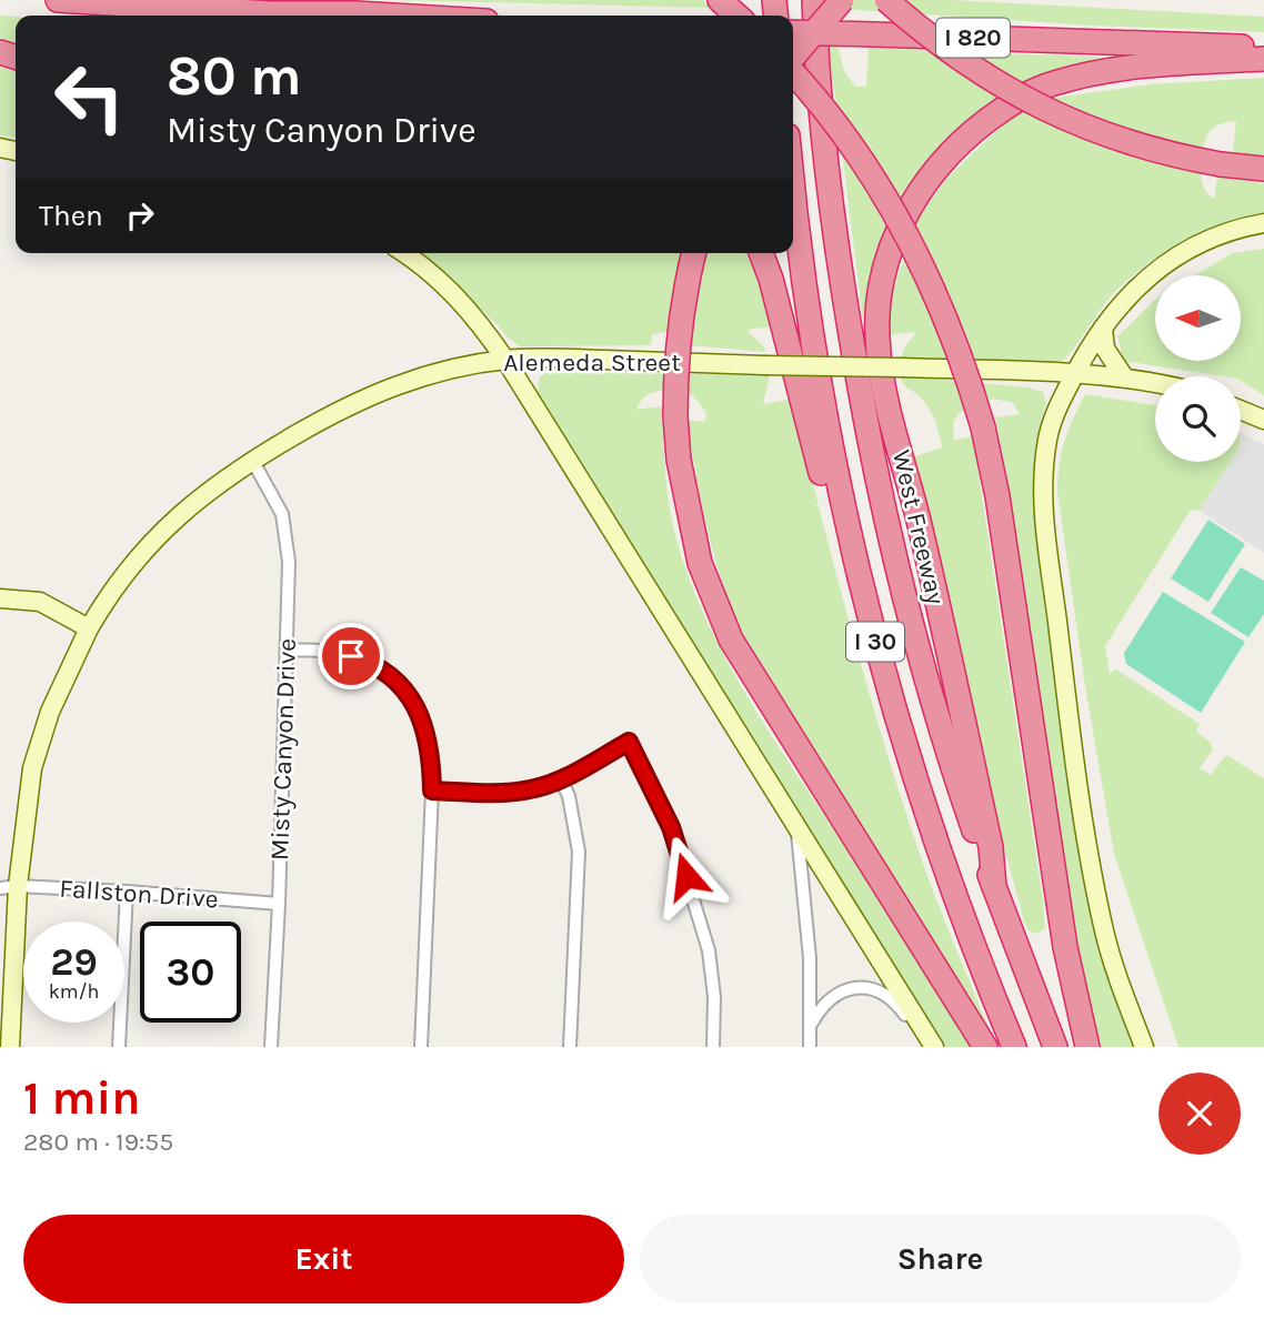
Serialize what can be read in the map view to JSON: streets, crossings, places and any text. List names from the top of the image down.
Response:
{
  "streets": {
    "highway": ["I 820", "West Freeway", "I 30"],
    "main road": ["Alemeda Street"],
    "street": ["Misty Canyon Drive", "Fallston Drive"]
  },
  "crossings": [
    ["Alemeda Street", "Misty Canyon Drive"],
    ["Alemeda Street", "Fallston Drive"],
    ["Misty Canyon Drive", "Fallston Drive"]
  ],
  "north": "left",
  "page": {
    "turn": ["80 m", "Misty Canyon Drive"],
    "then": "Then",
    "speed": "29 km/h",
    "limit": "30",
    "heading": ["1 min", "280 m · 19:55"],
    "buttons": ["Exit", "Share"]
  }
}
